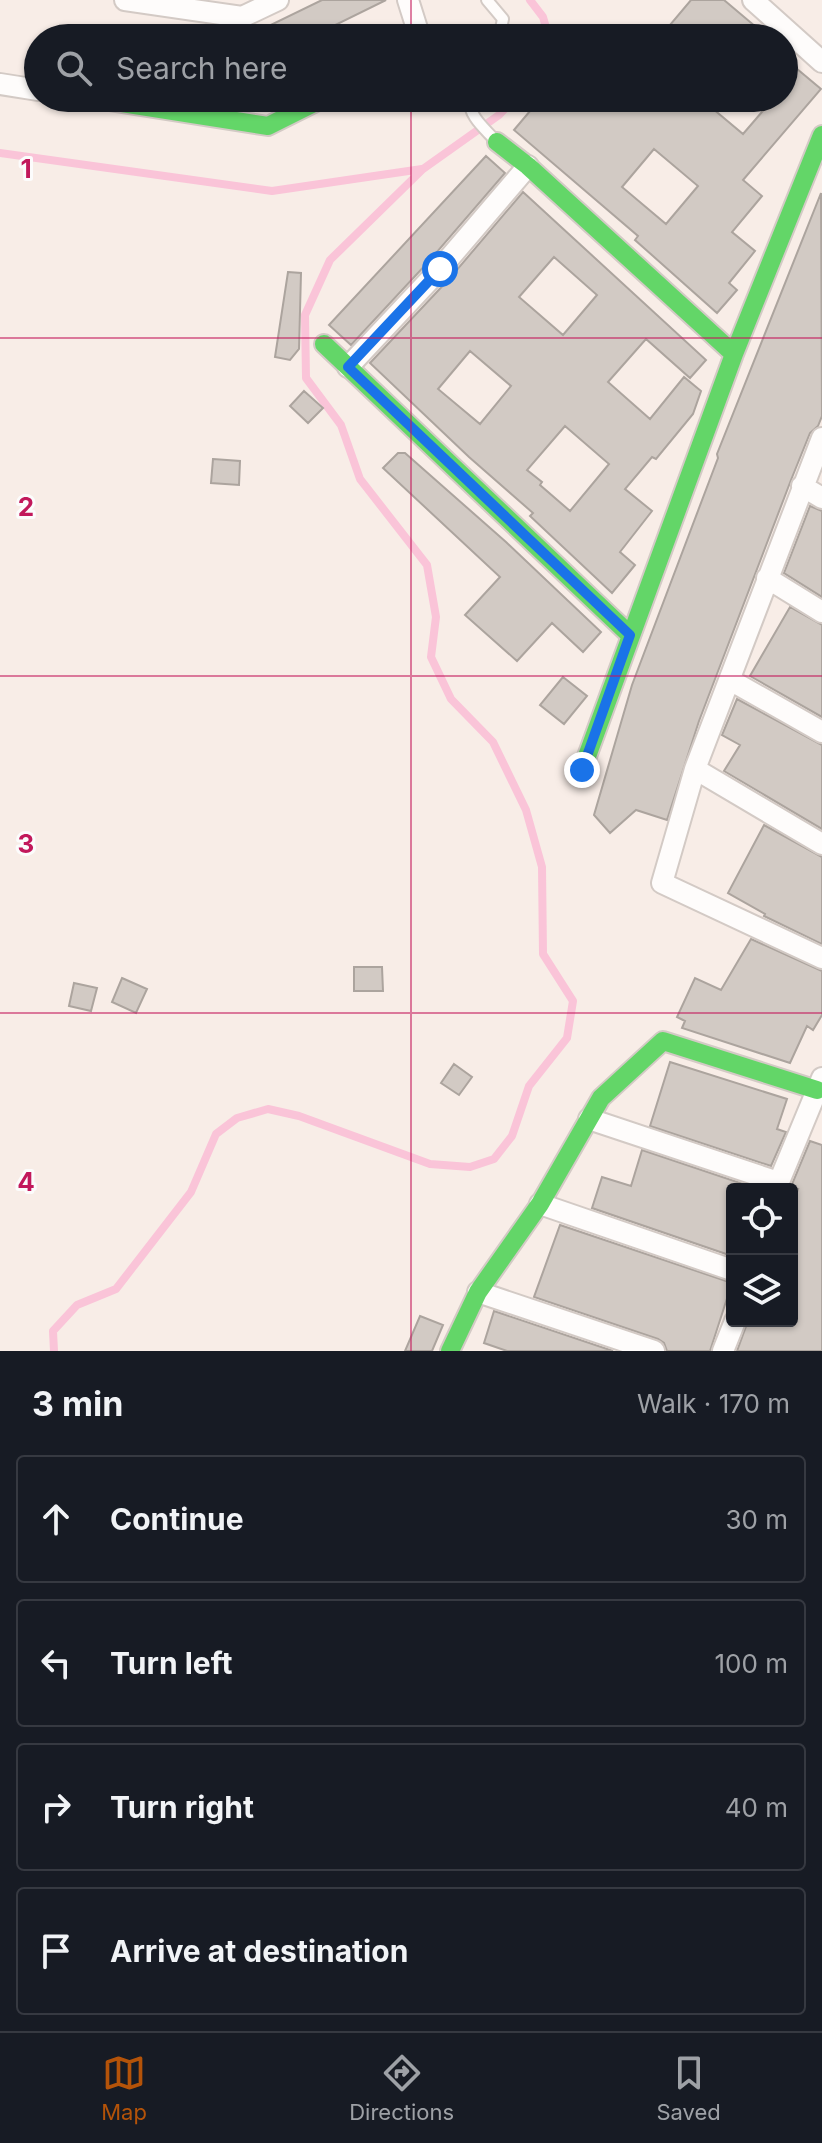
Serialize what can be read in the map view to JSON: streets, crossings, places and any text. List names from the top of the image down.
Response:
{
  "page": {
    "search": "Search here",
    "heading": ["3 min", "Walk · 170 m"],
    "list": [
      ["Continue", "30 m"],
      ["Turn left", "100 m"],
      ["Turn right", "40 m"],
      "Arrive at destination"
    ],
    "nav": ["Map", "Directions", "Saved"]
  },
  "grid": {
    "rows": [
      "1",
      "2",
      "3",
      "4"
    ]
  }
}
